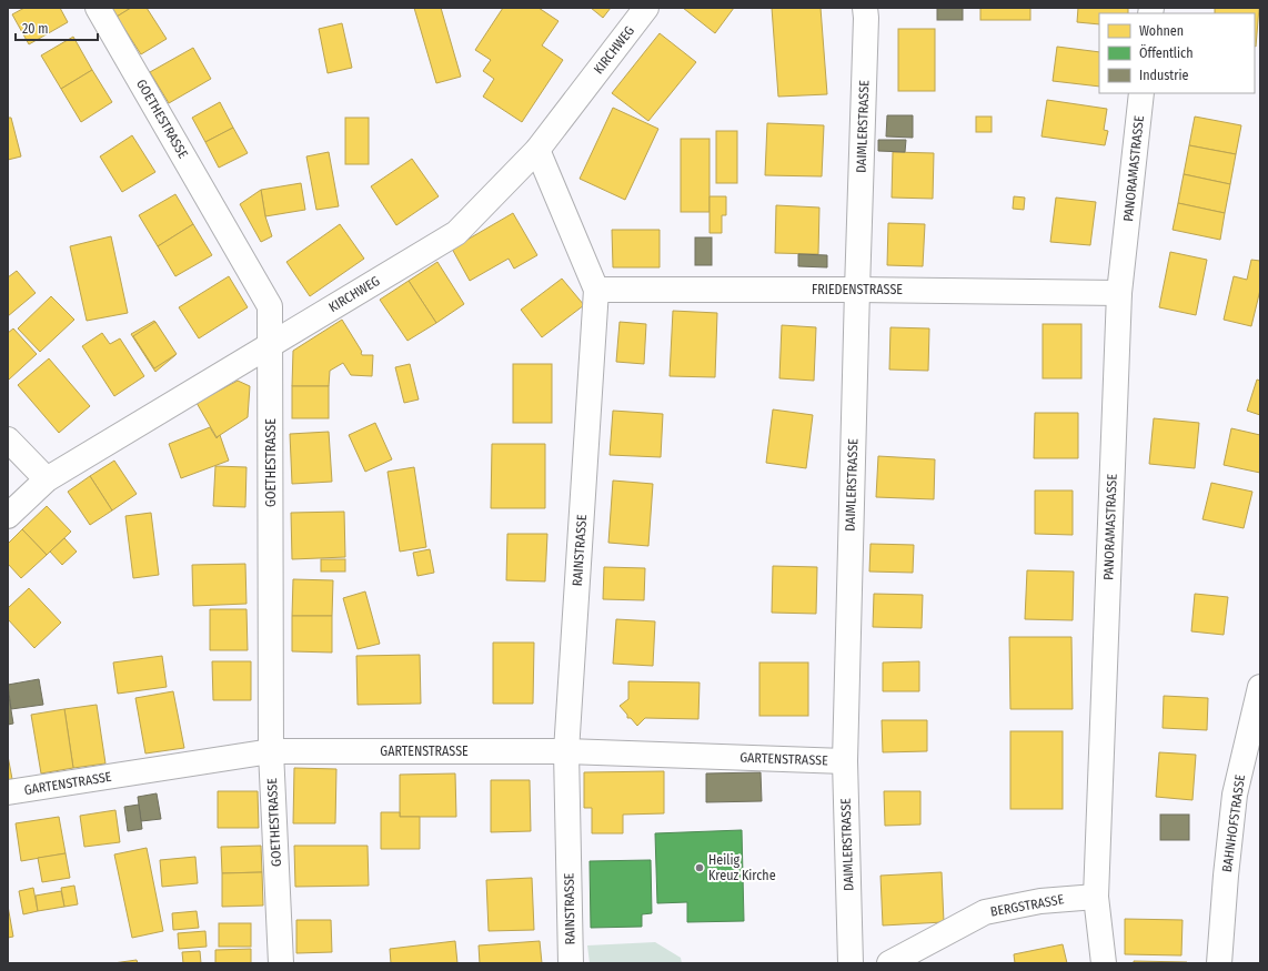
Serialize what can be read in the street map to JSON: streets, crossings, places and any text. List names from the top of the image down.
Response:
{
  "streets": {
    "street": [
      "KIRCHWEG",
      "GOETHESTRASSE",
      "DAIMLERSTRASSE",
      "PANORAMASTRASSE",
      "FRIEDENSTRASSE",
      "RAINSTRASSE",
      "GARTENSTRASSE",
      "BAHNHOFSTRASSE",
      "BERGSTRASSE"
    ]
  },
  "crossings": [
    ["KIRCHWEG", "GOETHESTRASSE"],
    ["KIRCHWEG", "RAINSTRASSE"],
    ["GOETHESTRASSE", "GARTENSTRASSE"],
    ["DAIMLERSTRASSE", "FRIEDENSTRASSE"],
    ["DAIMLERSTRASSE", "GARTENSTRASSE"],
    ["PANORAMASTRASSE", "FRIEDENSTRASSE"],
    ["PANORAMASTRASSE", "BERGSTRASSE"],
    ["FRIEDENSTRASSE", "RAINSTRASSE"],
    ["RAINSTRASSE", "GARTENSTRASSE"]
  ],
  "places": ["Heilig Kreuz Kirche"],
  "legend": ["Wohnen", "Öffentlich", "Industrie"],
  "scale_bar": "20 m"
}
